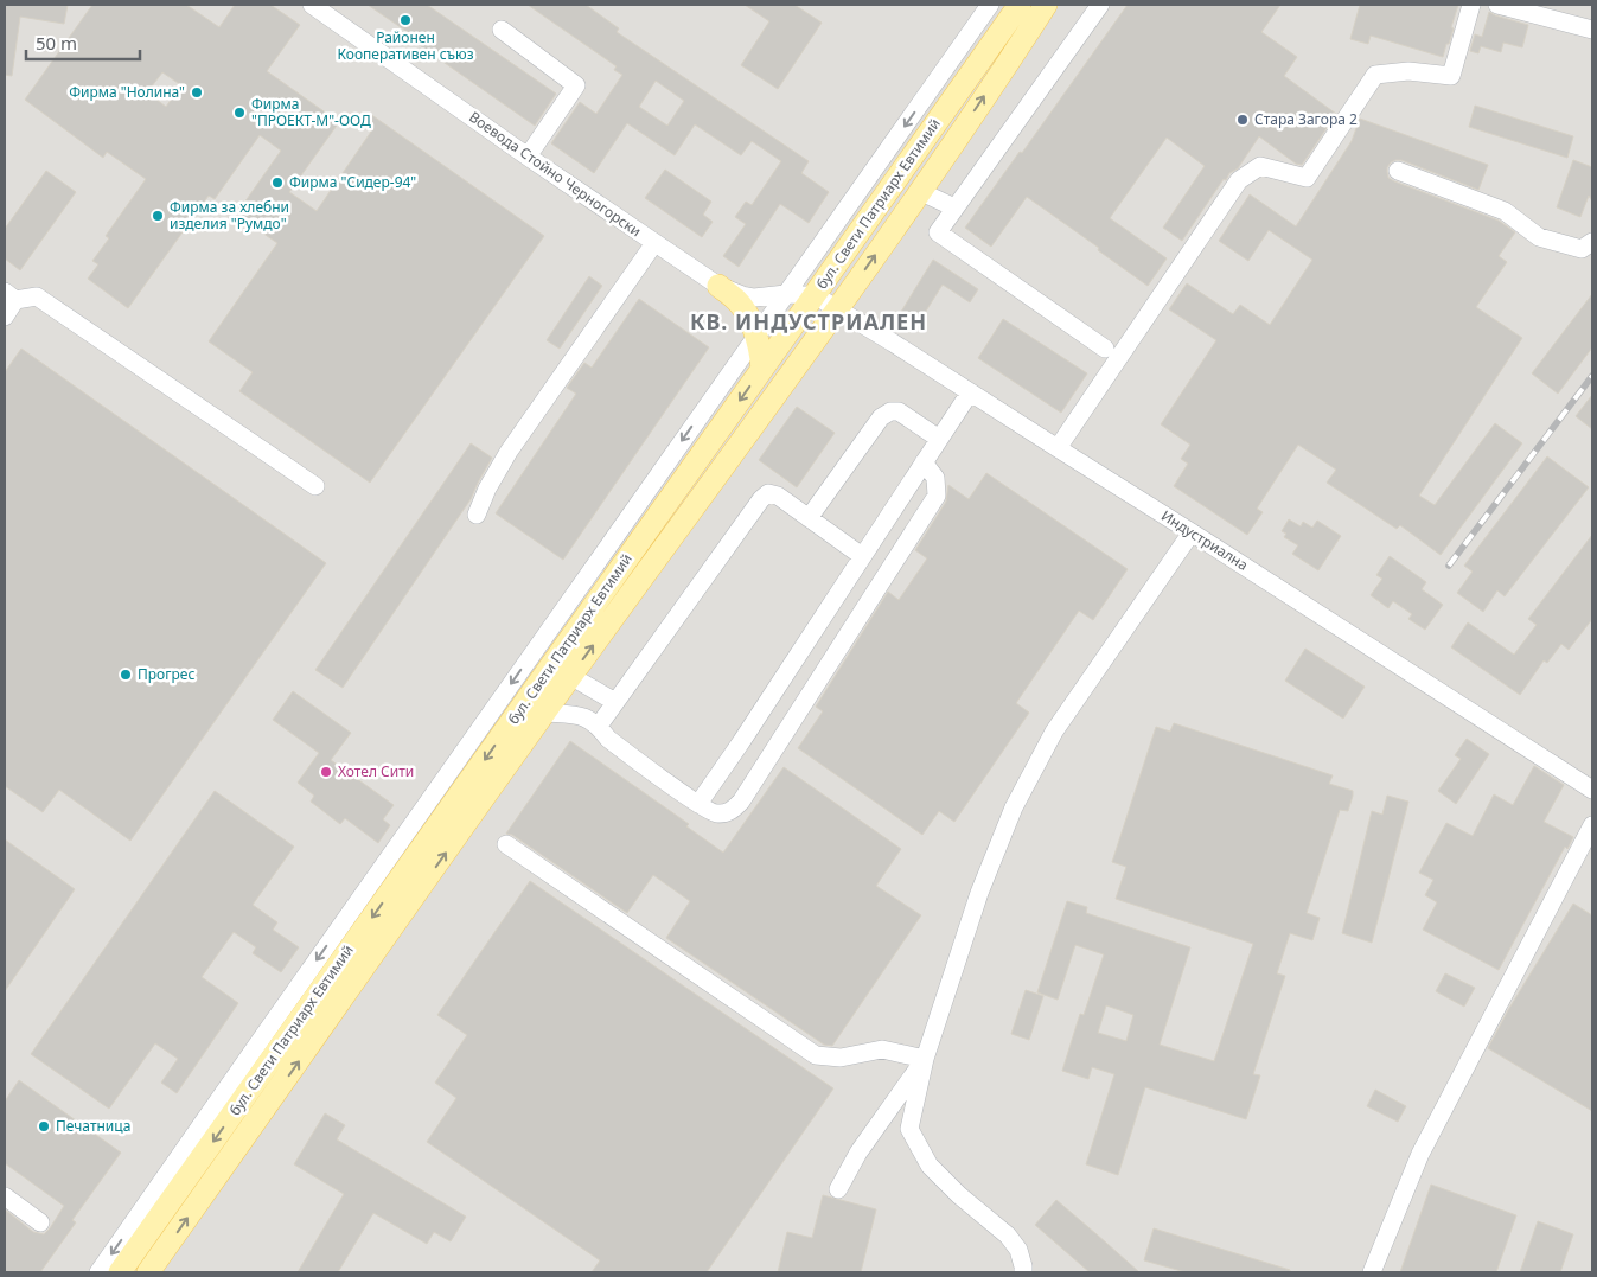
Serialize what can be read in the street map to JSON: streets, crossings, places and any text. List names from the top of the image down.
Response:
{
  "streets": {
    "main road": ["бул. Свети Патриарх Евтимий"],
    "street": ["Воевода Стойно Черногорски", "Индустриална"]
  },
  "crossings": [
    ["Воевода Стойно Черногорски", "бул. Свети Патриарх Евтимий"],
    ["Воевода Стойно Черногорски", "Индустриална"],
    ["бул. Свети Патриарх Евтимий", "Индустриална"]
  ],
  "districts": ["КВ. ИНДУСТРИАЛЕН"],
  "places": [
    "Районен Кооперативен съюз",
    "Фирма \"Нолина\"",
    "Фирма \"ПРОЕКТ-М\"-ООД",
    "Стара Загора 2",
    "Фирма \"Сидер-94\"",
    "Фирма за хлебни изделия \"Румдо\"",
    "Прогрес",
    "Хотел Сити",
    "Печатница"
  ],
  "scale_bar": "50 m"
}
